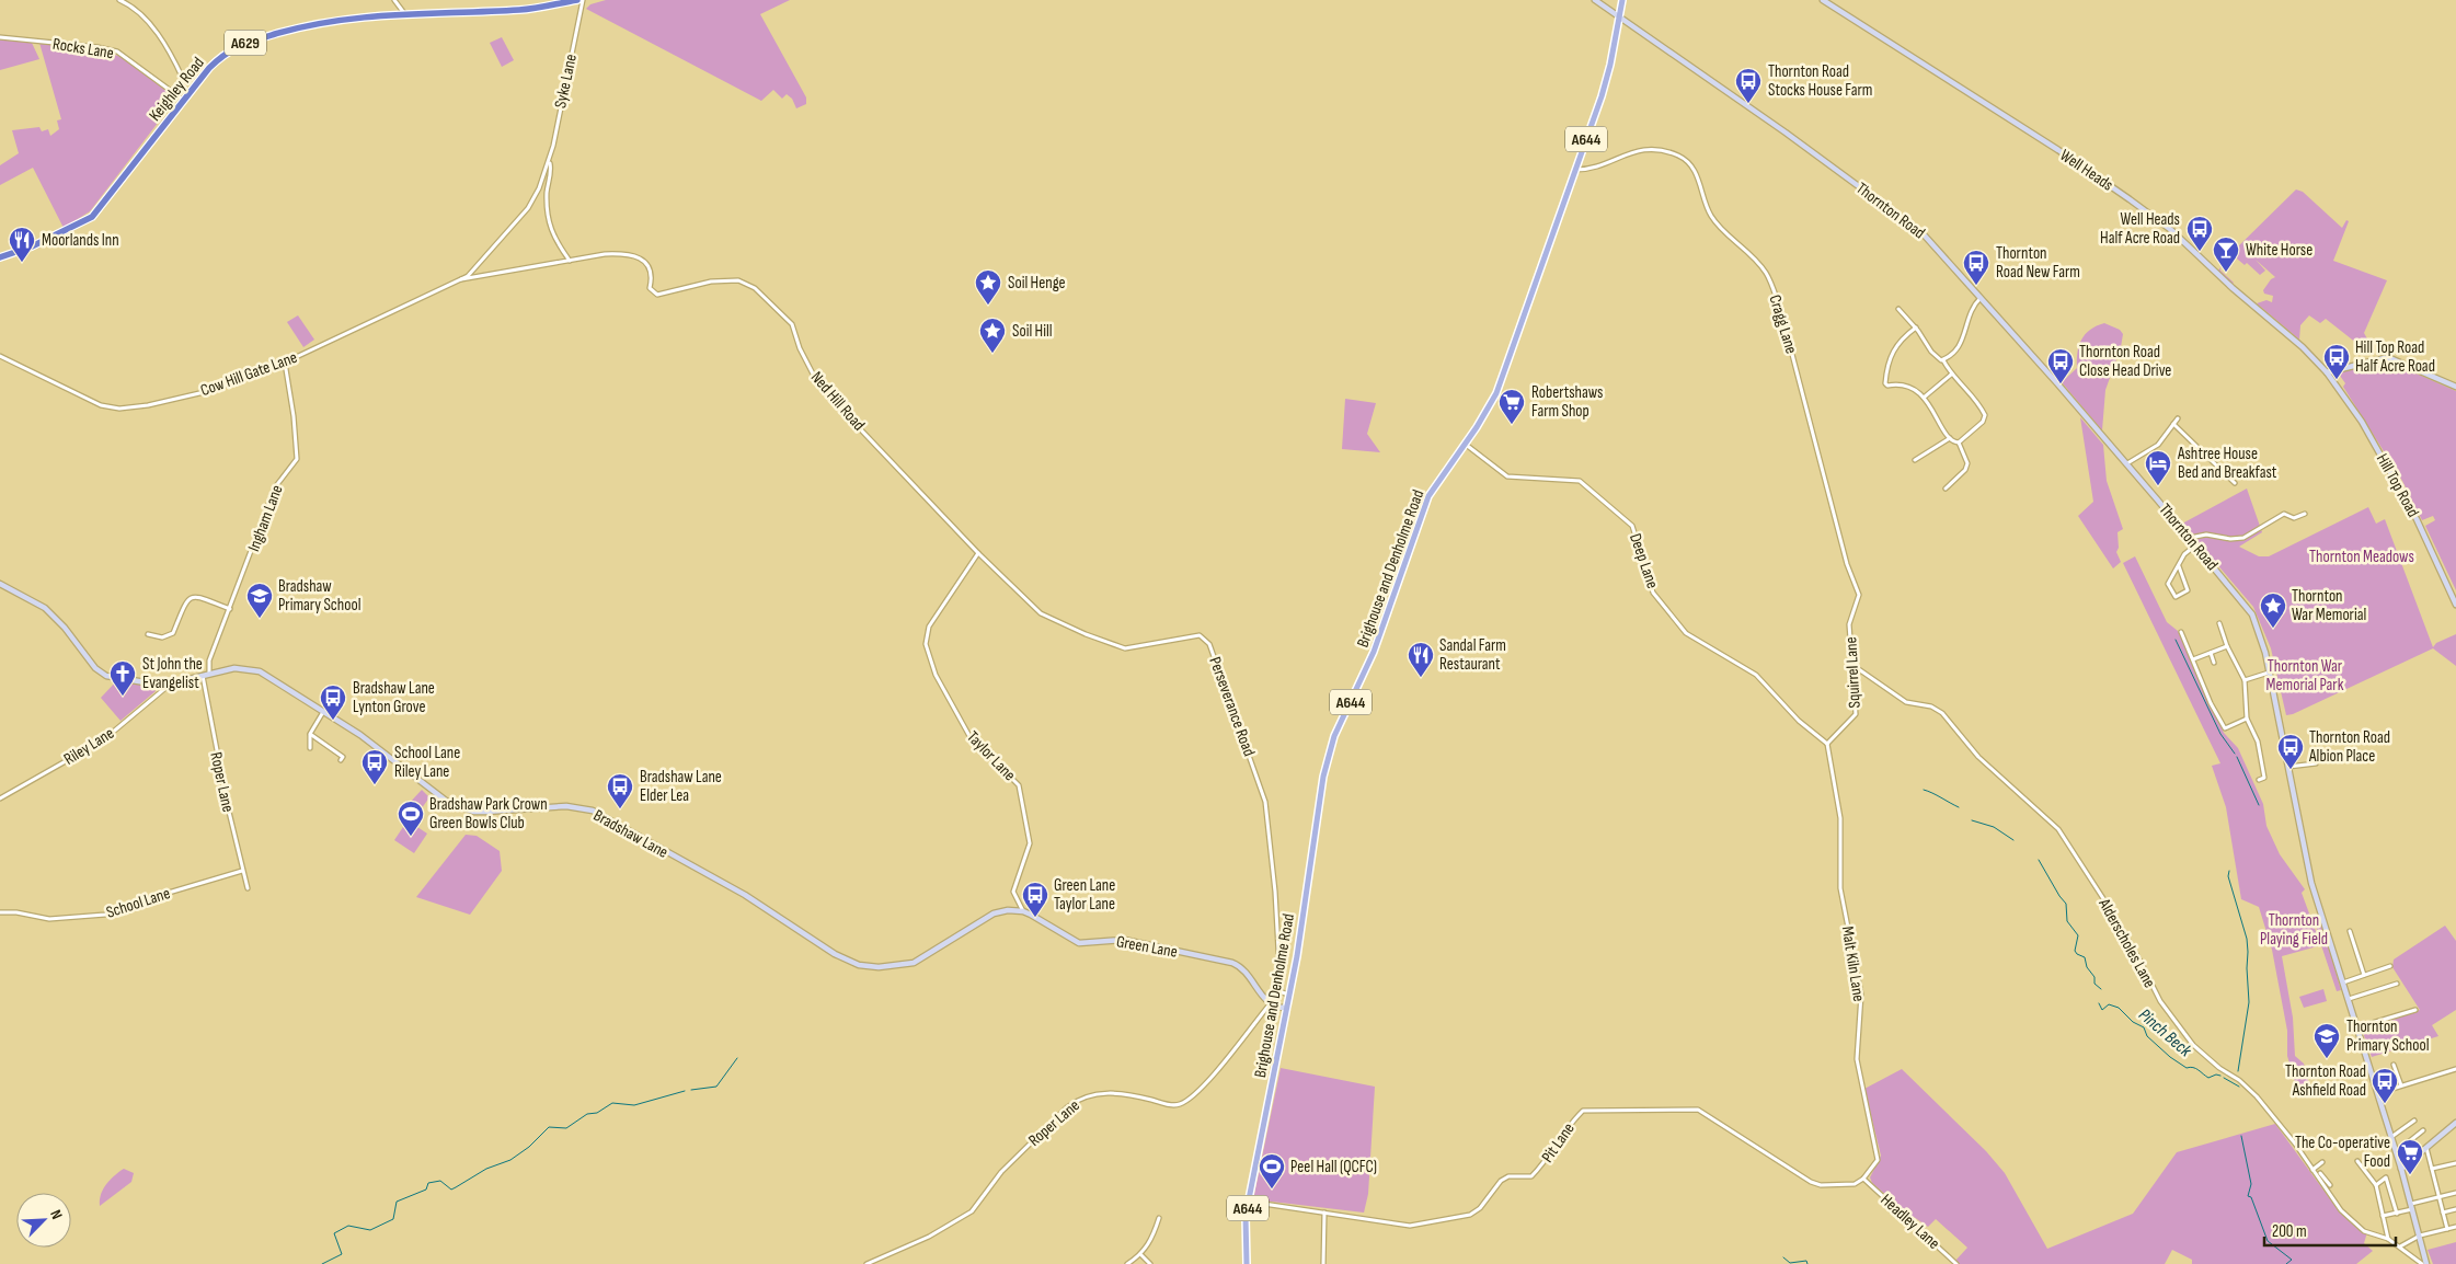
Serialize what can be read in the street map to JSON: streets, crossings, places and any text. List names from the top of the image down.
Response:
{
  "streets": {
    "highway": ["A629", "Keighley Road"],
    "main road": ["A644", "Brighouse and Denholme Road"],
    "street": [
      "Rocks Lane",
      "Syke Lane",
      "Well Heads",
      "Thornton Road",
      "Cragg Lane",
      "Cow Hill Gate Lane",
      "Ned Hill Road",
      "Hill Top Road",
      "Ingham Lane",
      "Deep Lane",
      "Squirrel Lane",
      "Perseverance Road",
      "Riley Lane",
      "Taylor Lane",
      "Roper Lane",
      "Bradshaw Lane",
      "School Lane",
      "Alderscholes Lane",
      "Green Lane",
      "Malt Kiln Lane",
      "Pit Lane",
      "Headley Lane"
    ]
  },
  "crossings": [
    ["Rocks Lane", "Keighley Road"],
    ["Syke Lane", "Cow Hill Gate Lane"],
    ["Syke Lane", "Ned Hill Road"],
    ["A644", "Thornton Road"],
    ["A644", "Brighouse and Denholme Road"],
    ["A644", "Pit Lane"],
    ["Well Heads", "Hill Top Road"],
    ["Thornton Road", "Brighouse and Denholme Road"],
    ["Cragg Lane", "Brighouse and Denholme Road"],
    ["Cragg Lane", "Squirrel Lane"],
    ["Cow Hill Gate Lane", "Ned Hill Road"],
    ["Cow Hill Gate Lane", "Ingham Lane"],
    ["Ned Hill Road", "Perseverance Road"],
    ["Ned Hill Road", "Taylor Lane"],
    ["Ingham Lane", "Roper Lane"],
    ["Ingham Lane", "Bradshaw Lane"],
    ["Deep Lane", "Brighouse and Denholme Road"],
    ["Deep Lane", "Squirrel Lane"],
    ["Deep Lane", "Malt Kiln Lane"],
    ["Brighouse and Denholme Road", "Perseverance Road"],
    ["Brighouse and Denholme Road", "Pit Lane"],
    ["Squirrel Lane", "Alderscholes Lane"],
    ["Squirrel Lane", "Malt Kiln Lane"],
    ["Perseverance Road", "Taylor Lane"],
    ["Riley Lane", "Bradshaw Lane"],
    ["Taylor Lane", "Bradshaw Lane"],
    ["Taylor Lane", "Green Lane"],
    ["Roper Lane", "Bradshaw Lane"],
    ["Roper Lane", "School Lane"],
    ["Roper Lane", "Green Lane"],
    ["Bradshaw Lane", "Green Lane"],
    ["Malt Kiln Lane", "Pit Lane"],
    ["Malt Kiln Lane", "Headley Lane"],
    ["Pit Lane", "Headley Lane"]
  ],
  "water": ["Pinch Beck"],
  "parks": ["Thornton Meadows", "Thornton War Memorial Park", "Thornton Playing Field"],
  "places": {
    "bus stop": [
      "Thornton Road Stocks House Farm",
      "Well Heads Half Acre Road",
      "Thornton Road New Farm",
      "Hill Top Road Half Acre Road",
      "Thornton Road Close Head Drive",
      "Bradshaw Lane Lynton Grove",
      "Thornton Road Albion Place",
      "School Lane Riley Lane",
      "Bradshaw Lane Elder Lea",
      "Green Lane Taylor Lane",
      "Thornton Road Ashfield Road"
    ],
    "restaurant": ["Moorlands Inn", "Sandal Farm Restaurant"],
    "bar": ["White Horse"],
    "place": ["Soil Henge", "Soil Hill", "Thornton War Memorial"],
    "supermarket": ["Robertshaws Farm Shop", "The Co-operative Food"],
    "hotel": ["Ashtree House Bed and Breakfast"],
    "school or university": ["Bradshaw Primary School", "Thornton Primary School"],
    "church": ["St John the Evangelist"],
    "sports": ["Bradshaw Park Crown Green Bowls Club", "Peel Hall (QCFC)"]
  },
  "scale_bar": "200 m",
  "north": "top right"
}
